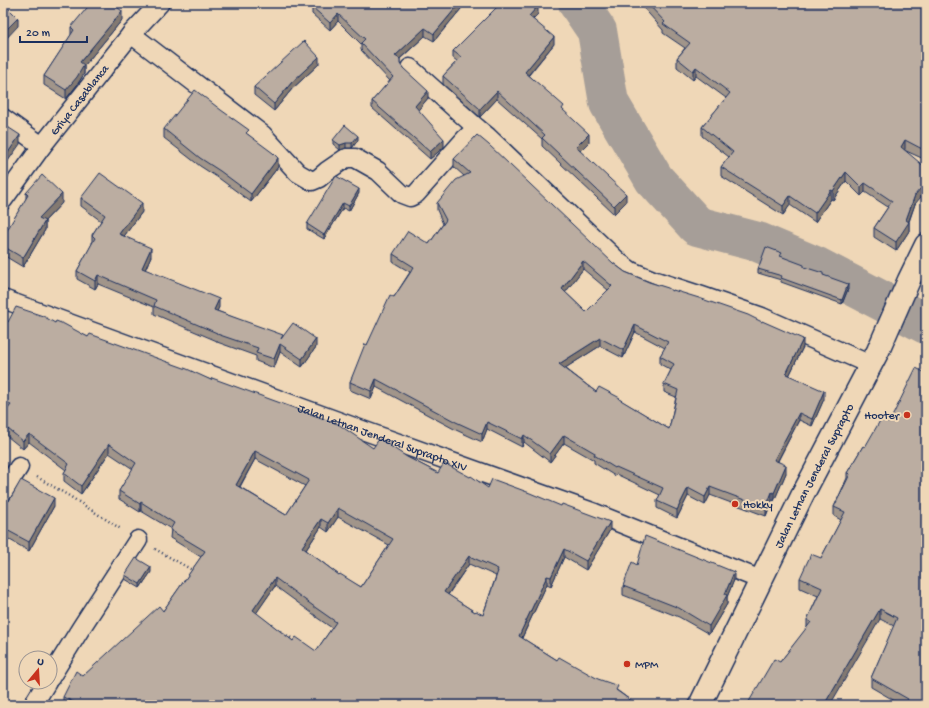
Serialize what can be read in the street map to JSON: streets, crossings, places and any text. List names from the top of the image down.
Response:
{
  "streets": {
    "main road": ["Jalan Letnan Jenderal Suprapto"],
    "street": ["Griya Casablanca", "Jalan Letnan Jenderal Suprapto XIV"]
  },
  "crossings": [
    ["Jalan Letnan Jenderal Suprapto XIV", "Jalan Letnan Jenderal Suprapto"]
  ],
  "places": ["Hooter", "Hokky", "MPM"],
  "scale_bar": "20 m",
  "north": "top"
}
